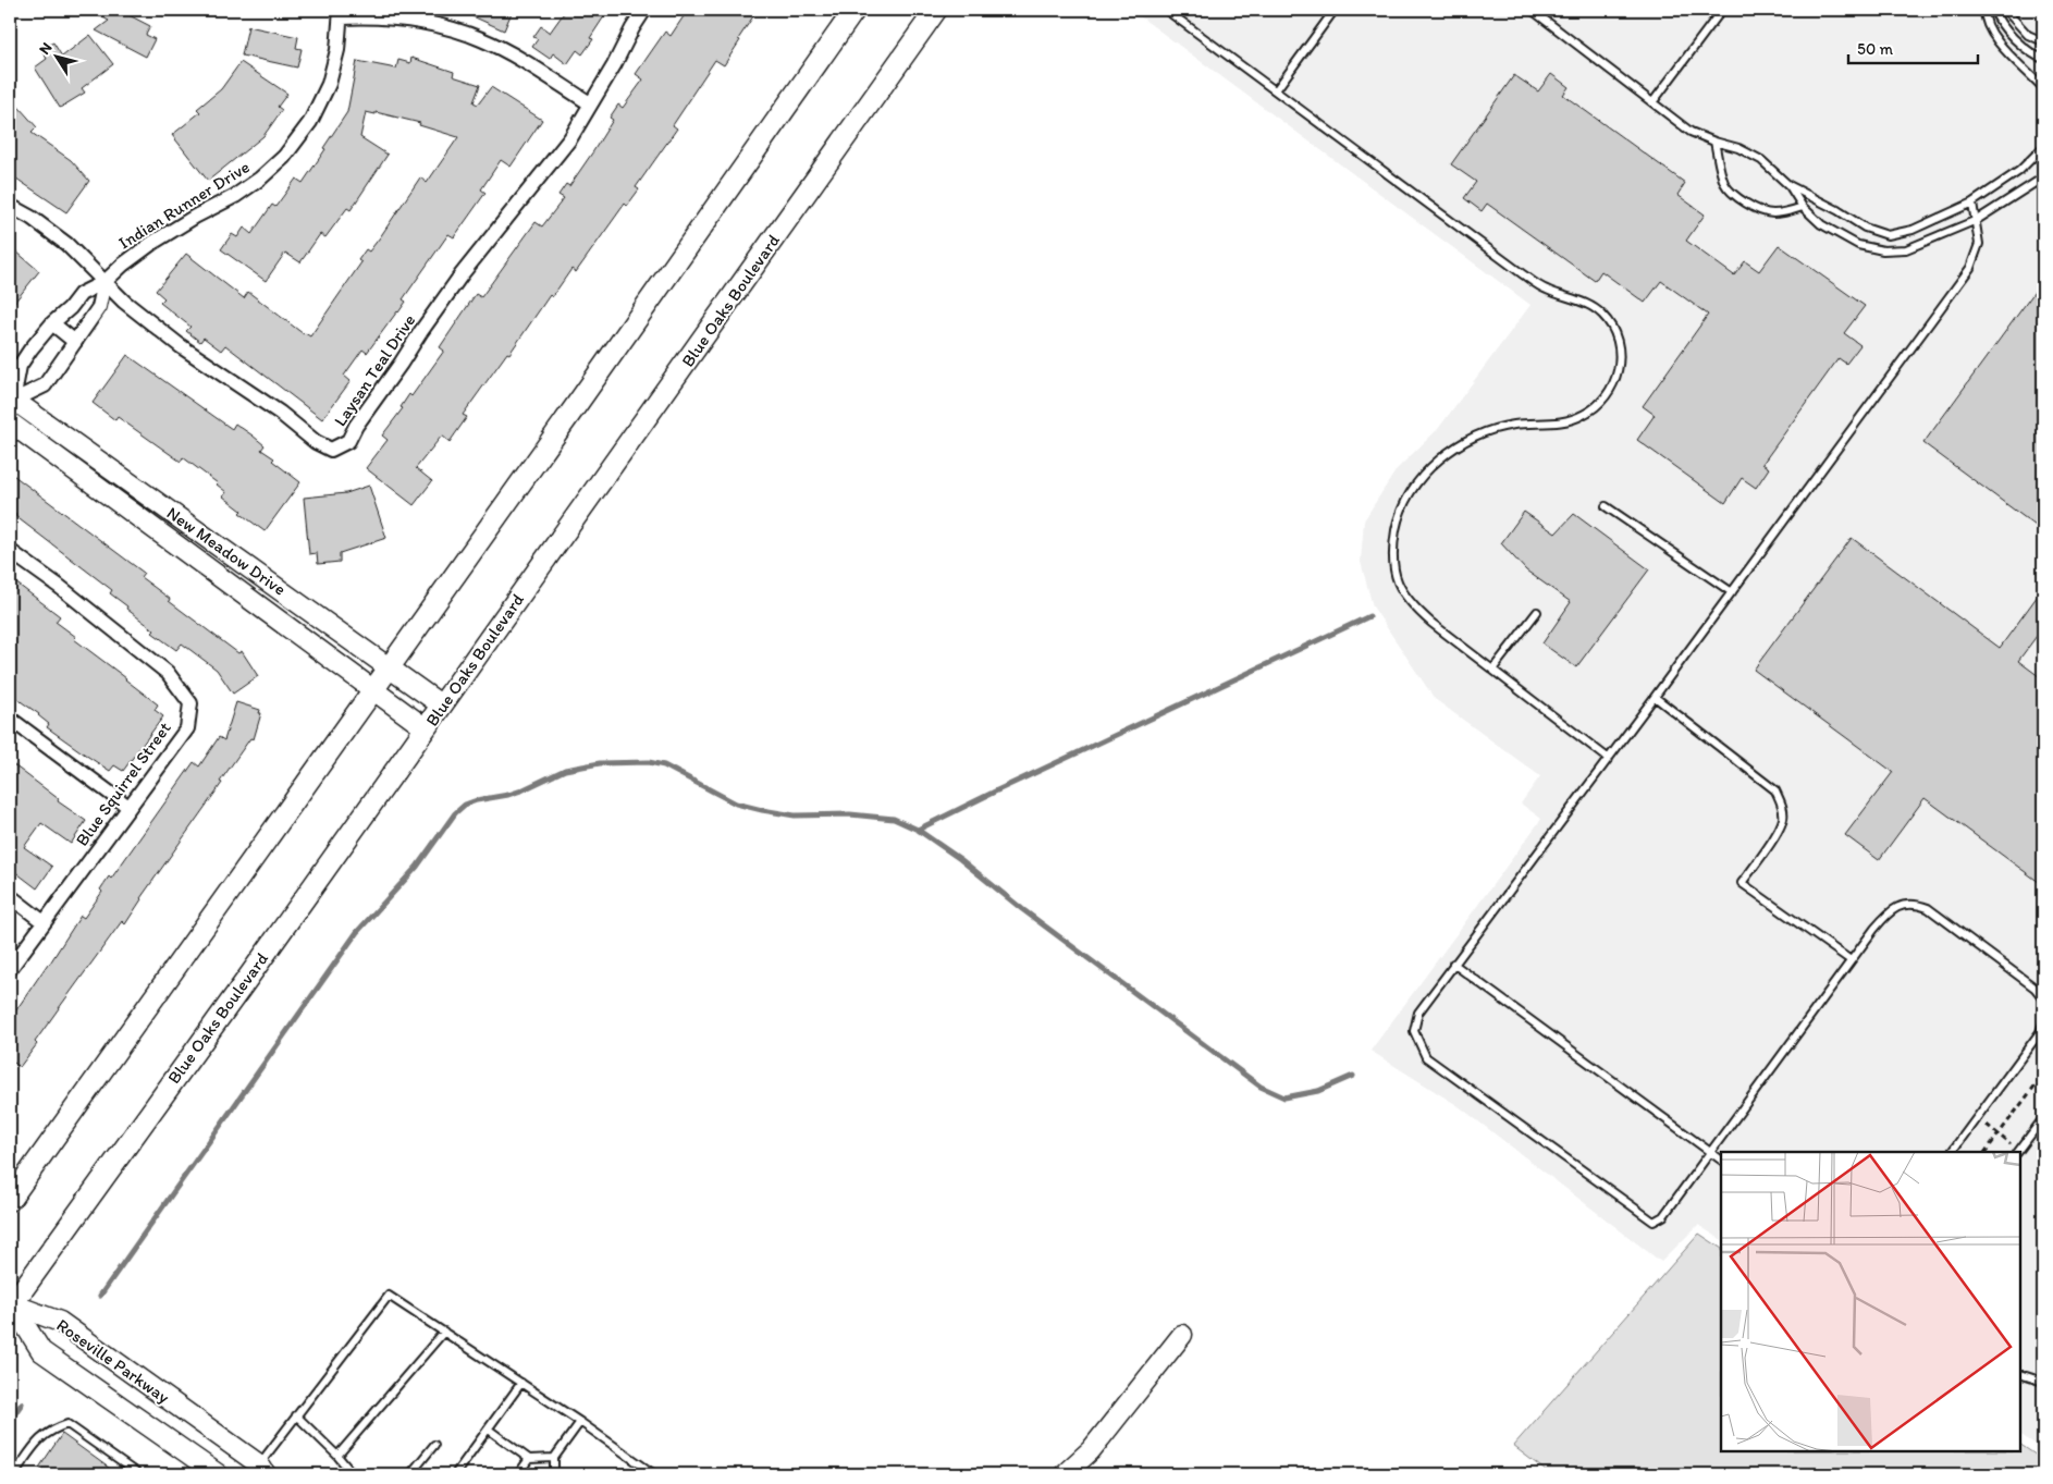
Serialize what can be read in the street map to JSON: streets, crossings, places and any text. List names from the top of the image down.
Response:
{
  "streets": {
    "main road": ["Blue Oaks Boulevard"],
    "street": [
      "Indian Runner Drive",
      "Laysan Teal Drive",
      "New Meadow Drive",
      "Blue Squirrel Street",
      "Roseville Parkway"
    ]
  },
  "crossings": [
    ["Indian Runner Drive", "Laysan Teal Drive"],
    ["Indian Runner Drive", "New Meadow Drive"],
    ["Blue Oaks Boulevard", "New Meadow Drive"],
    ["Blue Oaks Boulevard", "Roseville Parkway"]
  ],
  "scale_bar": "50 m",
  "north": "top left"
}
